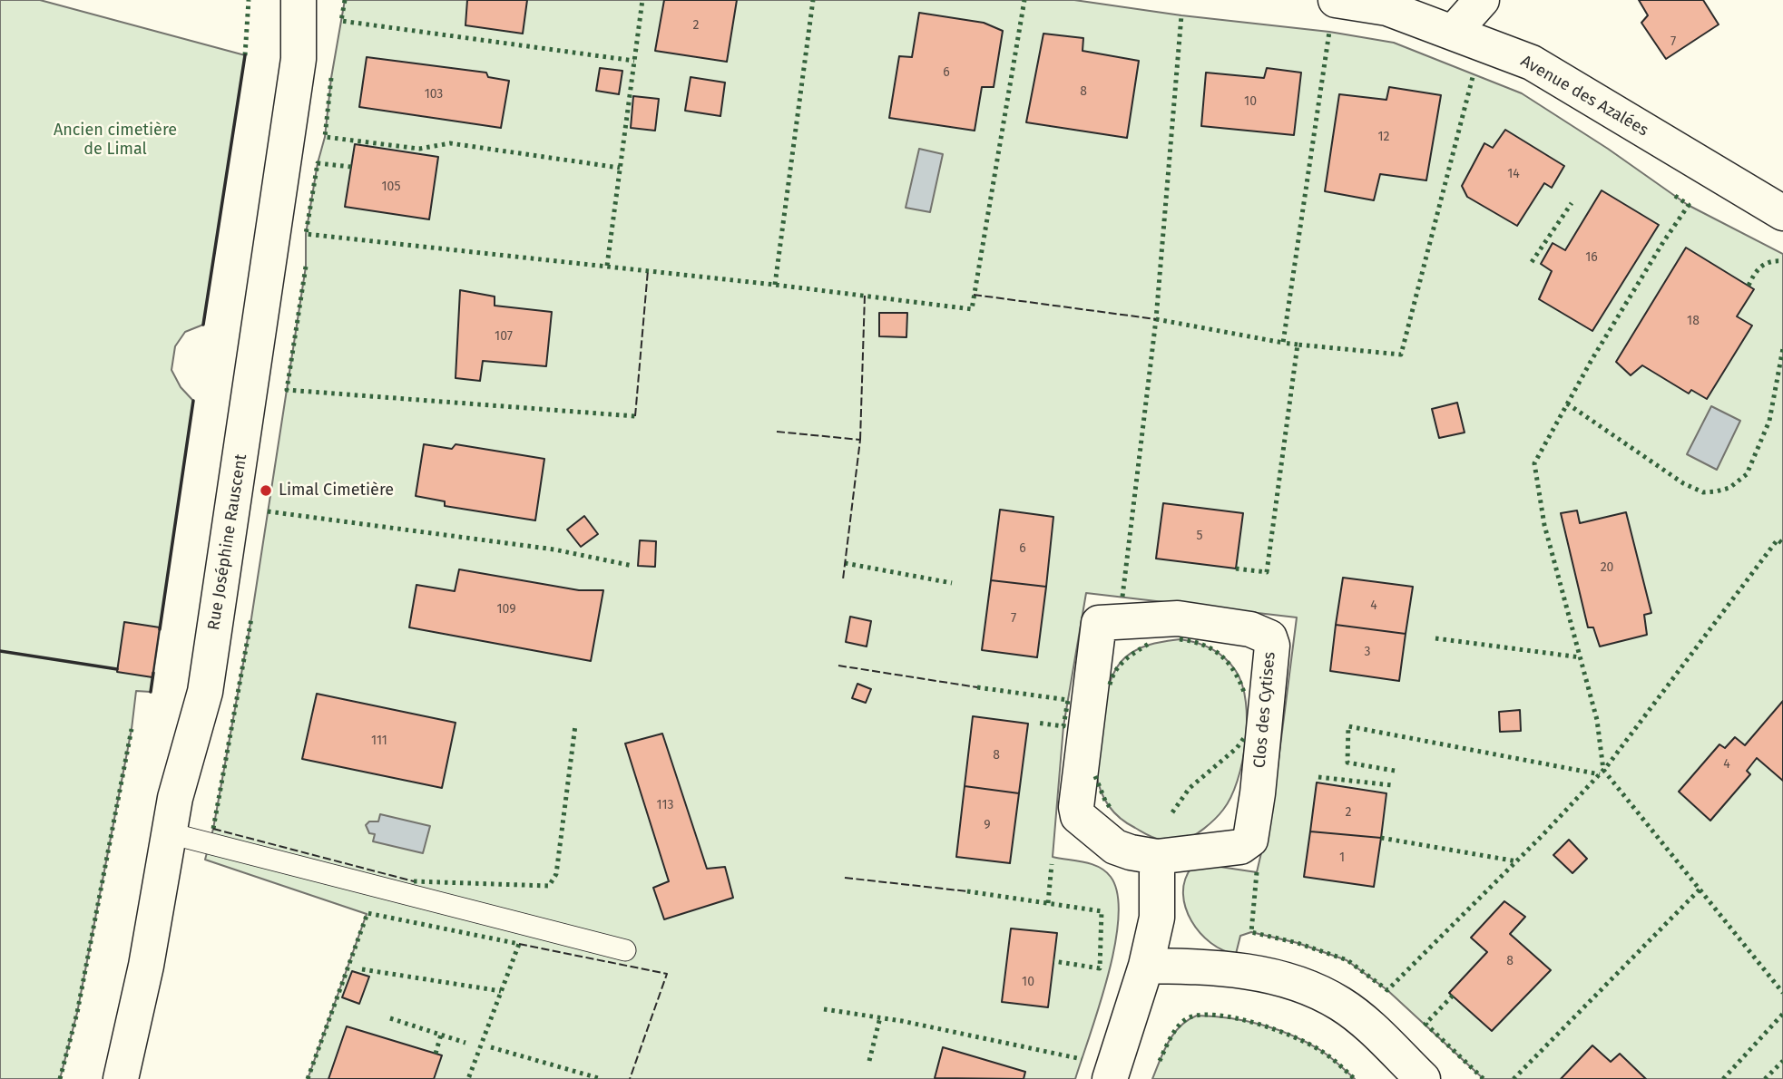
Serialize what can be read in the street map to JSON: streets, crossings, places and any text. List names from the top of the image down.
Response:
{
  "streets": {
    "street": ["Avenue des Azalées", "Rue Joséphine Rauscent", "Clos des Cytises"]
  },
  "parks": ["Ancien cimetière de Limal"],
  "places": ["Limal Cimetière"],
  "house_numbers": [
    "2",
    "7",
    "6",
    "8",
    "103",
    "10",
    "12",
    "14",
    "105",
    "16",
    "18",
    "107",
    "5",
    "6",
    "20",
    "4",
    "109",
    "7",
    "3",
    "111",
    "8",
    "4",
    "113",
    "2",
    "9",
    "1",
    "8",
    "10"
  ]
}
